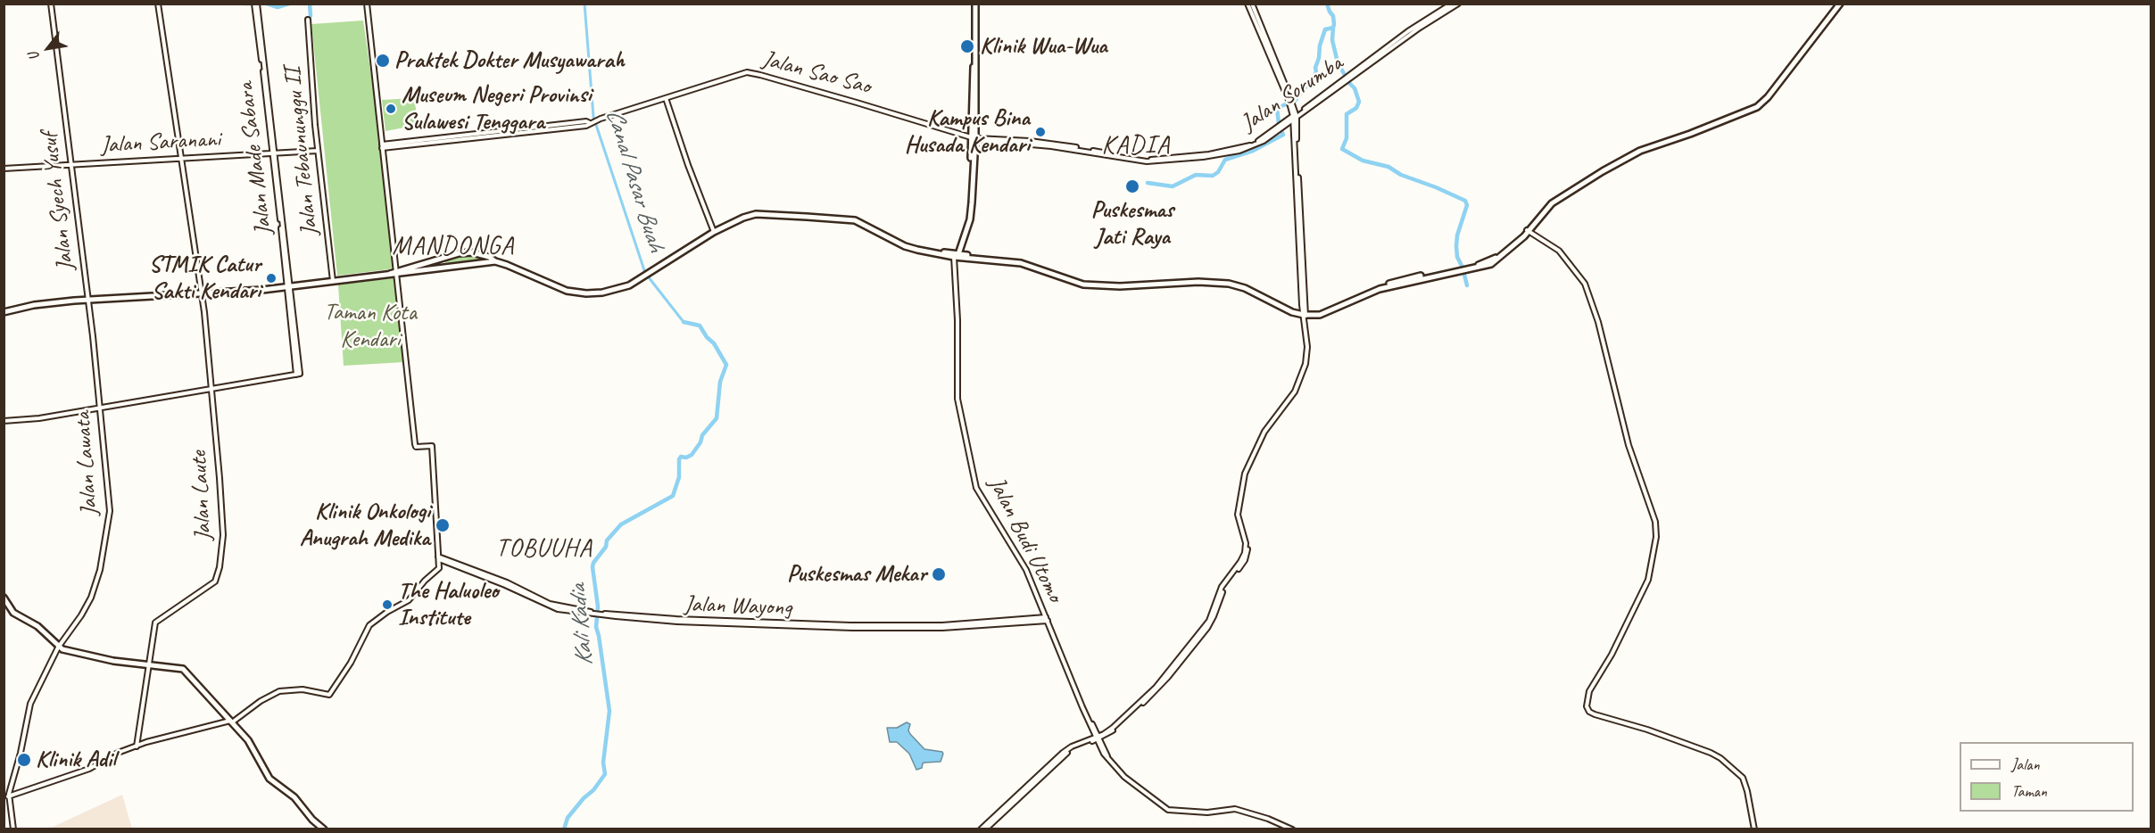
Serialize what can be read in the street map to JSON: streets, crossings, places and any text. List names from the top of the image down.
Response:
{
  "streets": {
    "street": [
      "Jalan Sao Sao",
      "Jalan Sorumba",
      "Jalan Saranani",
      "Jalan Tebaununggu II",
      "Jalan Made Sabara",
      "Jalan Syech Yusuf",
      "Jalan Lawata",
      "Jalan Laute",
      "Jalan Budi Utomo",
      "Jalan Wayong"
    ]
  },
  "crossings": [
    ["Jalan Sao Sao", "Jalan Sorumba"],
    ["Jalan Saranani", "Jalan Tebaununggu II"],
    ["Jalan Saranani", "Jalan Made Sabara"],
    ["Jalan Saranani", "Jalan Syech Yusuf"],
    ["Jalan Saranani", "Jalan Laute"],
    ["Jalan Made Sabara", "Jalan Laute"],
    ["Jalan Syech Yusuf", "Jalan Lawata"],
    ["Jalan Budi Utomo", "Jalan Wayong"]
  ],
  "districts": ["KADIA", "MANDONGA", "TOBUUHA"],
  "water": ["Canal Pasar Buah", "Kali Kadia"],
  "parks": ["Taman Kota Kendari"],
  "places": [
    "Klinik Wua-Wua",
    "Praktek Dokter Musyawarah",
    "Museum Negeri Provinsi Sulawesi Tenggara",
    "Kampus Bina Husada Kendari",
    "Puskesmas Jati Raya",
    "STMIK Catur Sakti Kendari",
    "Klinik Onkologi Anugrah Medika",
    "Puskesmas Mekar",
    "The Haluoleo Institute",
    "Klinik Adil"
  ],
  "legend": ["Jalan", "Taman"],
  "north": "bottom left"
}
